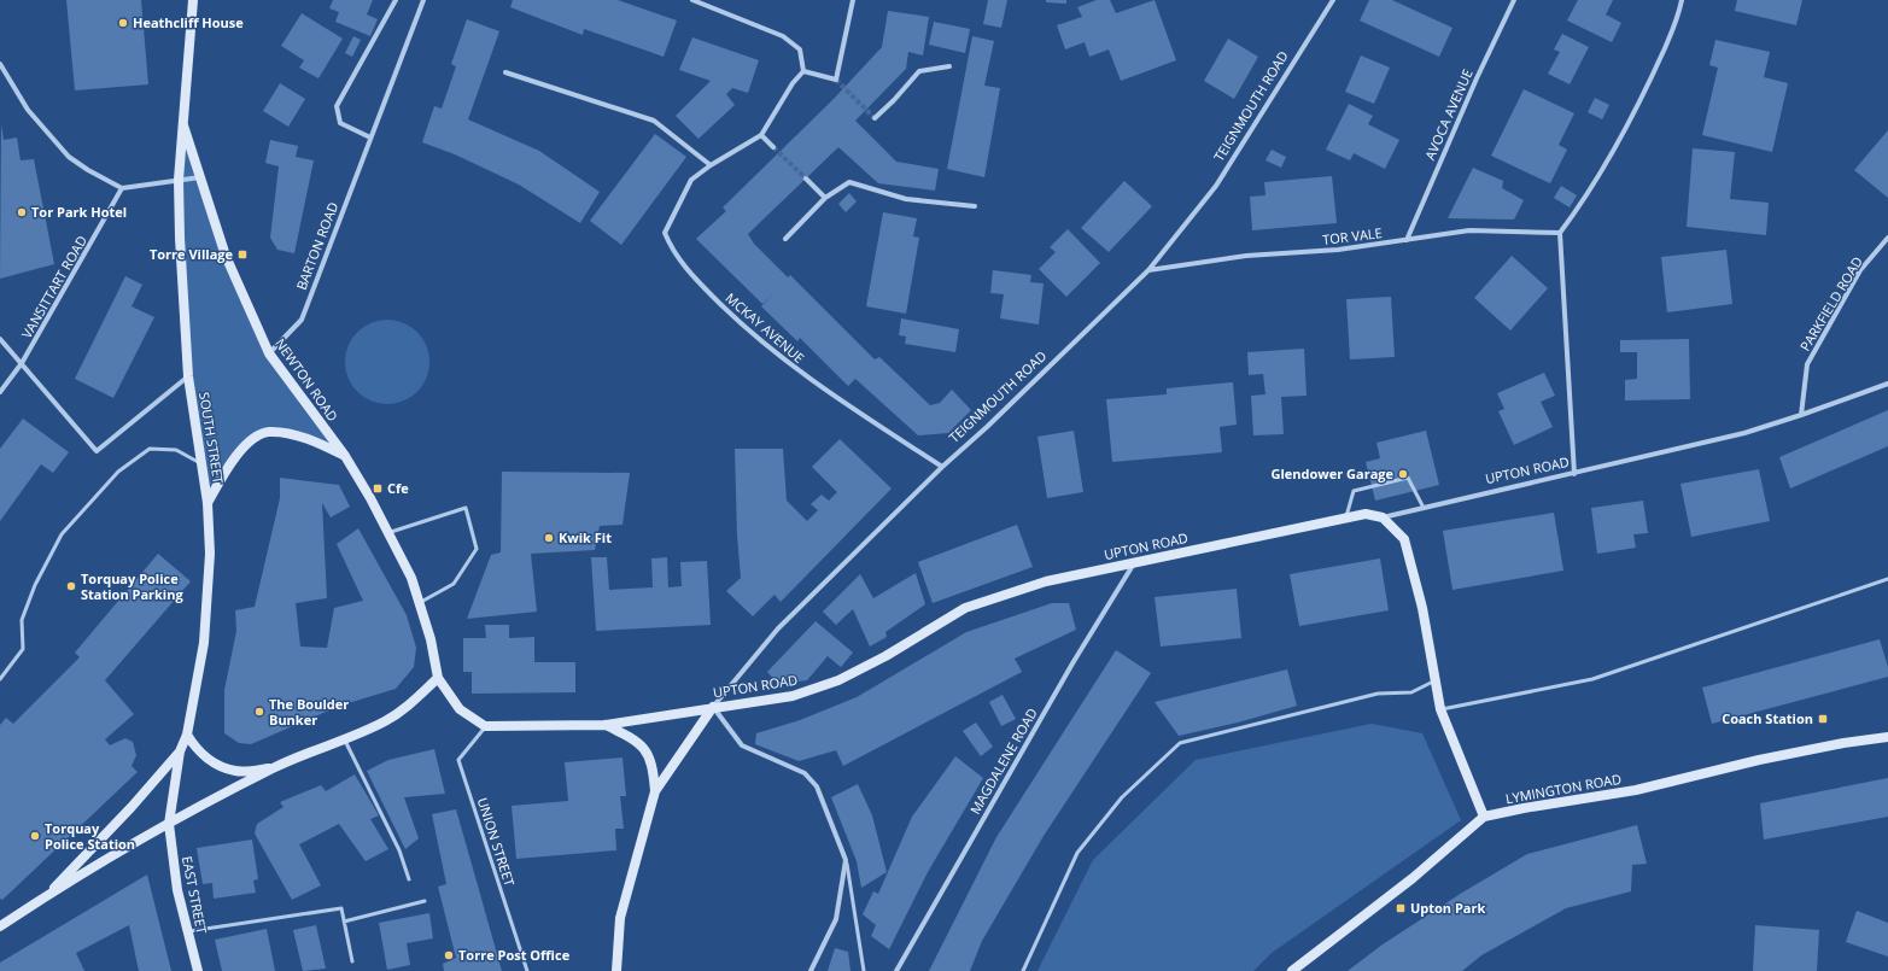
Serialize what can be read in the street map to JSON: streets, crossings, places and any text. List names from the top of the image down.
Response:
{
  "streets": {
    "street": [
      "TEIGNMOUTH ROAD",
      "AVOCA AVENUE",
      "TOR VALE",
      "BARTON ROAD",
      "VANSITTART ROAD",
      "PARKFIELD ROAD",
      "MCKAY AVENUE",
      "NEWTON ROAD",
      "SOUTH STREET",
      "UPTON ROAD",
      "MAGDALENE ROAD",
      "LYMINGTON ROAD",
      "EAST STREET"
    ],
    "lane": ["UNION STREET"]
  },
  "crossings": [
    ["TEIGNMOUTH ROAD", "TOR VALE"],
    ["TEIGNMOUTH ROAD", "MCKAY AVENUE"],
    ["TEIGNMOUTH ROAD", "UPTON ROAD"],
    ["AVOCA AVENUE", "TOR VALE"],
    ["BARTON ROAD", "NEWTON ROAD"],
    ["PARKFIELD ROAD", "UPTON ROAD"],
    ["NEWTON ROAD", "SOUTH STREET"],
    ["SOUTH STREET", "EAST STREET"],
    ["UPTON ROAD", "MAGDALENE ROAD"],
    ["UPTON ROAD", "UNION STREET"]
  ],
  "places": {
    "other": [
      "Heathcliff House",
      "Tor Park Hotel",
      "Glendower Garage",
      "Kwik Fit",
      "Torquay Police Station Parking",
      "The Boulder Bunker",
      "Torquay Police Station",
      "Torre Post Office"
    ],
    "transit": [
      "Torre Village",
      "Cfe",
      "Coach Station",
      "Upton Park"
    ]
  }
}
